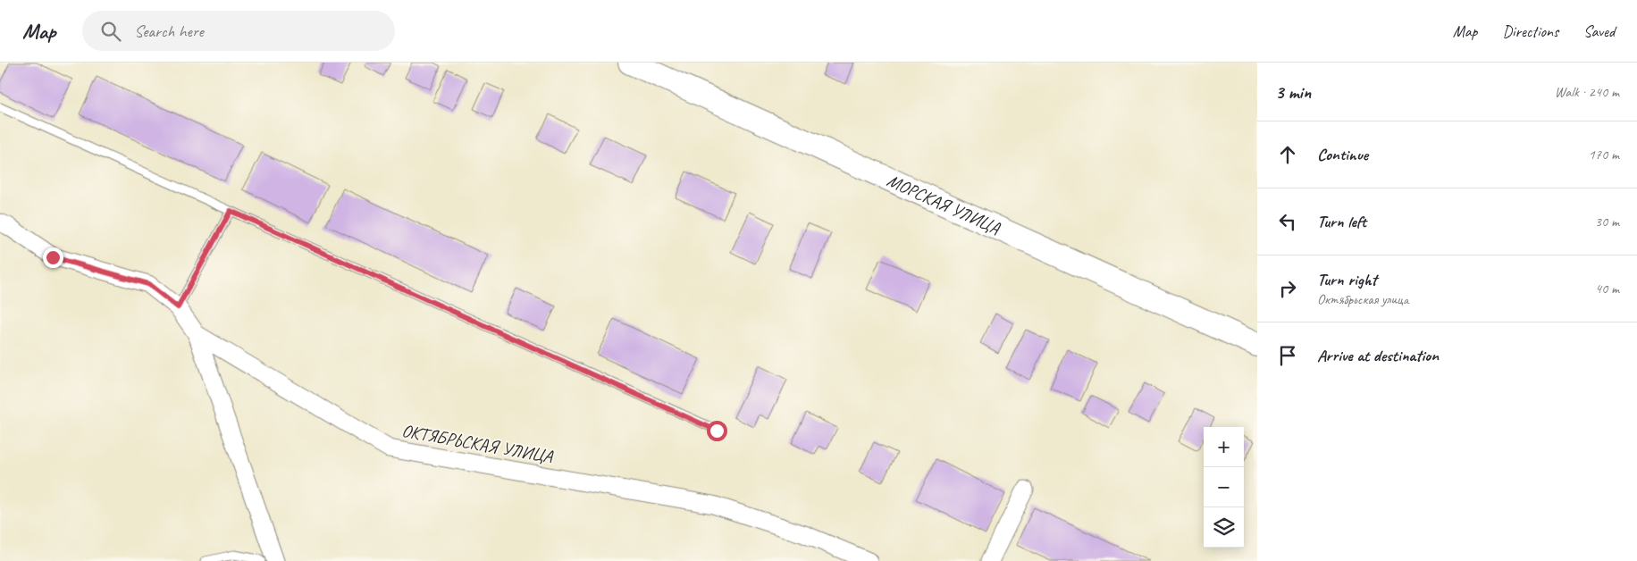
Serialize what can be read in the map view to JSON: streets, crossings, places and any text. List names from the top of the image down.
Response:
{
  "streets": {
    "main road": ["МОРСКАЯ УЛИЦА"],
    "street": ["ОКТЯБРЬСКАЯ УЛИЦА"]
  },
  "page": {
    "header": "Map",
    "search": "Search here",
    "nav": ["Map", "Directions", "Saved"],
    "heading": ["3 min", "Walk · 240 m"],
    "list": [
      ["Continue", "170 m"],
      ["Turn left", "30 m"],
      ["Turn right", "Октябрьская улица", "40 m"],
      "Arrive at destination"
    ],
    "map_buttons": ["+", "−"]
  }
}
